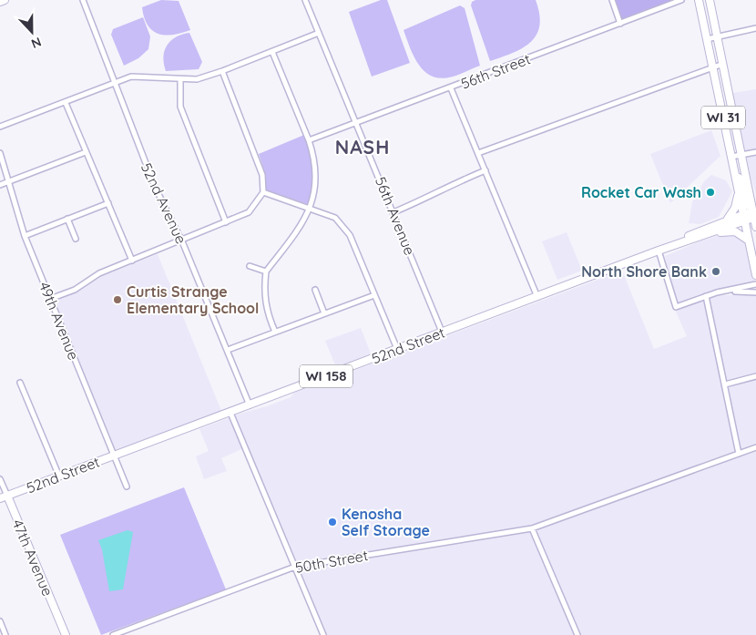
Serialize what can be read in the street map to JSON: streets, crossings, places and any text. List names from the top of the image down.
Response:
{
  "streets": {
    "main road": [
      "WI 31",
      "52nd Street",
      "WI 158",
      "47th Avenue"
    ],
    "street": [
      "56th Street",
      "52nd Avenue",
      "56th Avenue",
      "49th Avenue",
      "50th Street"
    ]
  },
  "crossings": [
    ["56th Street", "56th Avenue"],
    ["WI 31", "52nd Street"],
    ["52nd Avenue", "52nd Street"],
    ["56th Avenue", "52nd Street"],
    ["49th Avenue", "52nd Street"],
    ["52nd Street", "47th Avenue"]
  ],
  "districts": ["NASH"],
  "places": [
    "Rocket Car Wash",
    "North Shore Bank",
    "Curtis Strange Elementary School",
    "Kenosha Self Storage"
  ],
  "north": "bottom"
}
